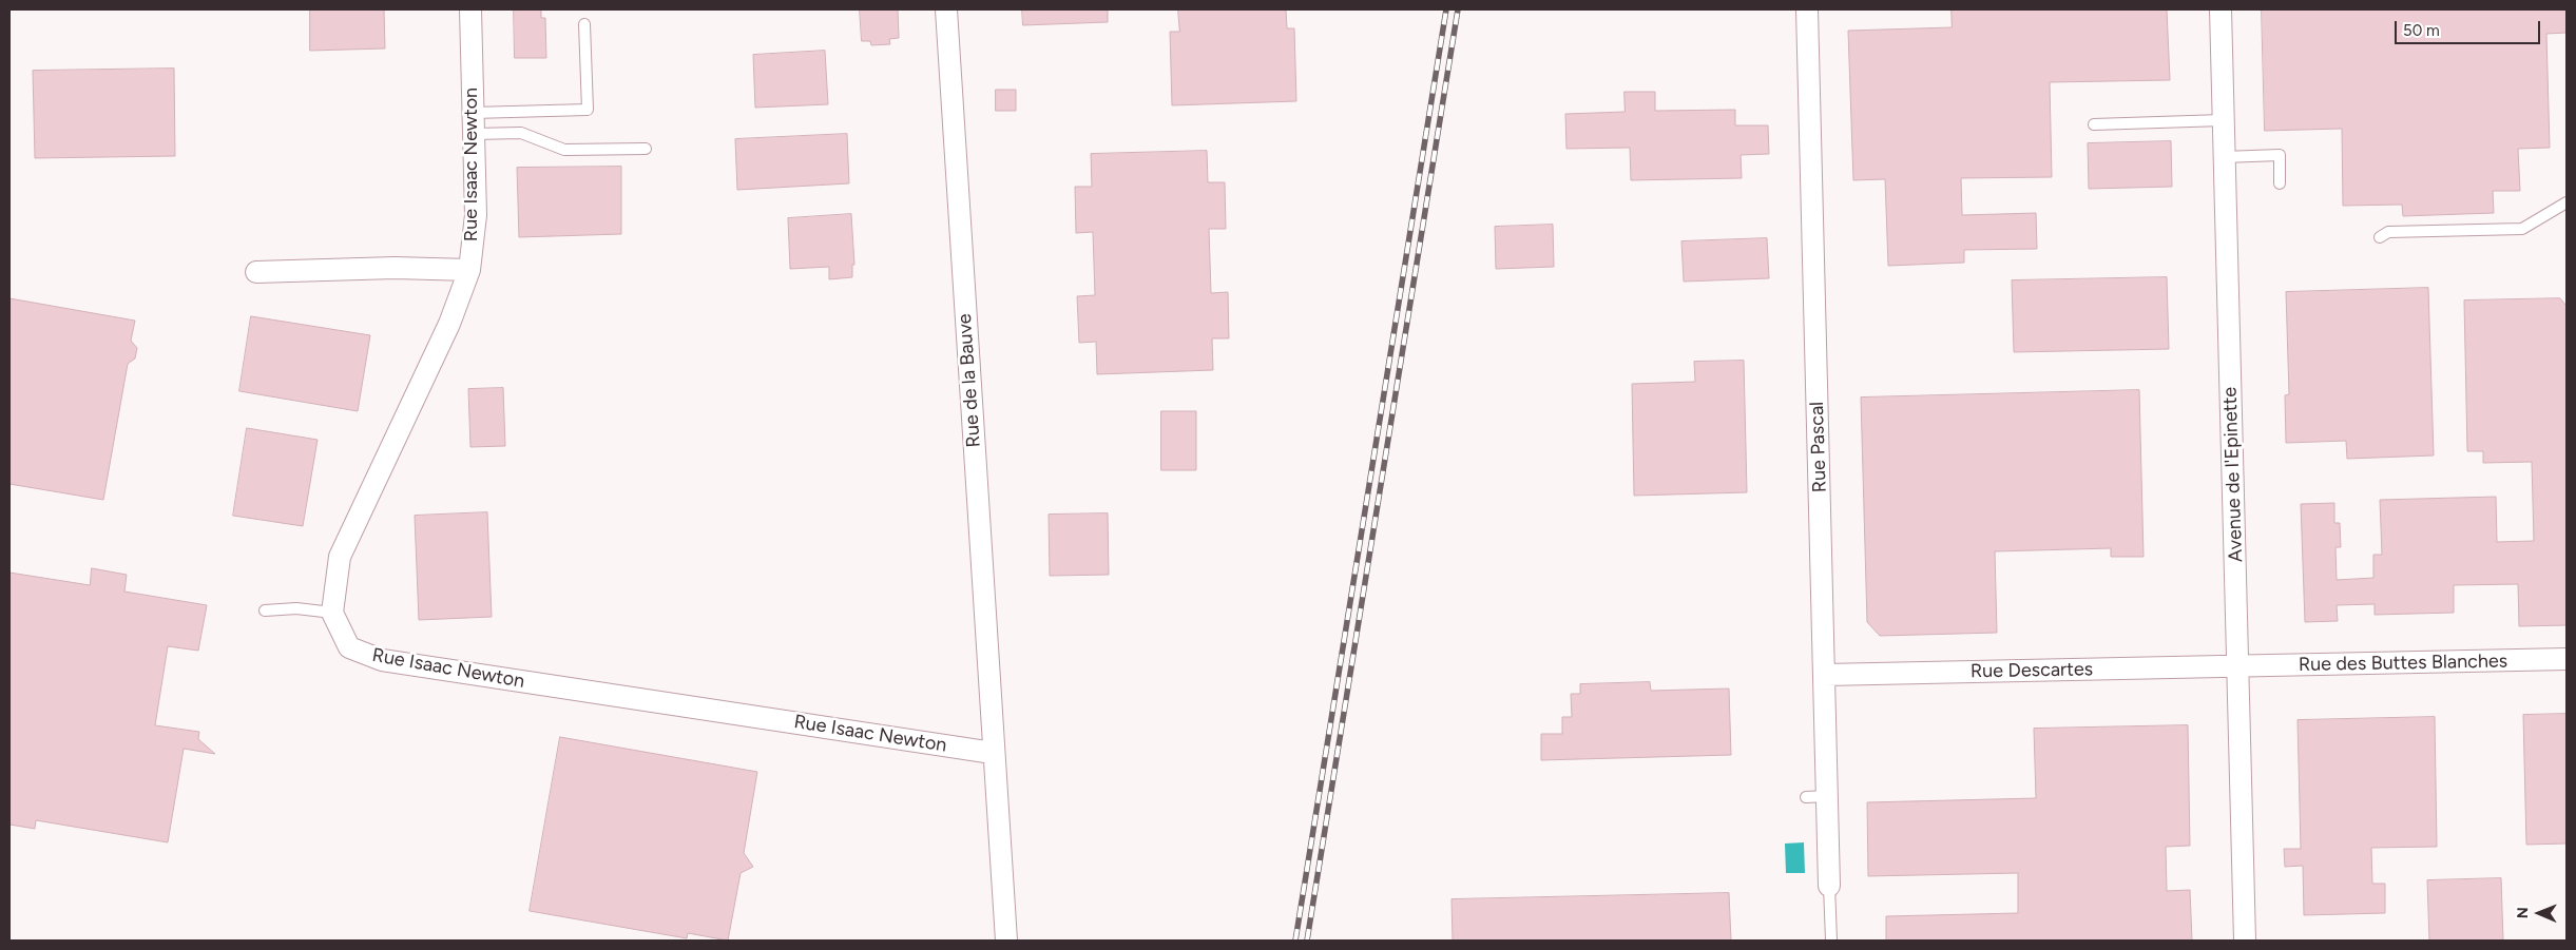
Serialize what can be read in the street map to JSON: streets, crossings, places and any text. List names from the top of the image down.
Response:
{
  "streets": {
    "street": [
      "Rue Isaac Newton",
      "Rue de la Bauve",
      "Rue Pascal",
      "Avenue de l'Epinette",
      "Rue des Buttes Blanches",
      "Rue Descartes"
    ]
  },
  "crossings": [
    ["Rue Isaac Newton", "Rue de la Bauve"],
    ["Rue Pascal", "Rue Descartes"],
    ["Avenue de l'Epinette", "Rue des Buttes Blanches"],
    ["Avenue de l'Epinette", "Rue Descartes"],
    ["Rue des Buttes Blanches", "Rue Descartes"]
  ],
  "scale_bar": "50 m",
  "north": "left"
}
